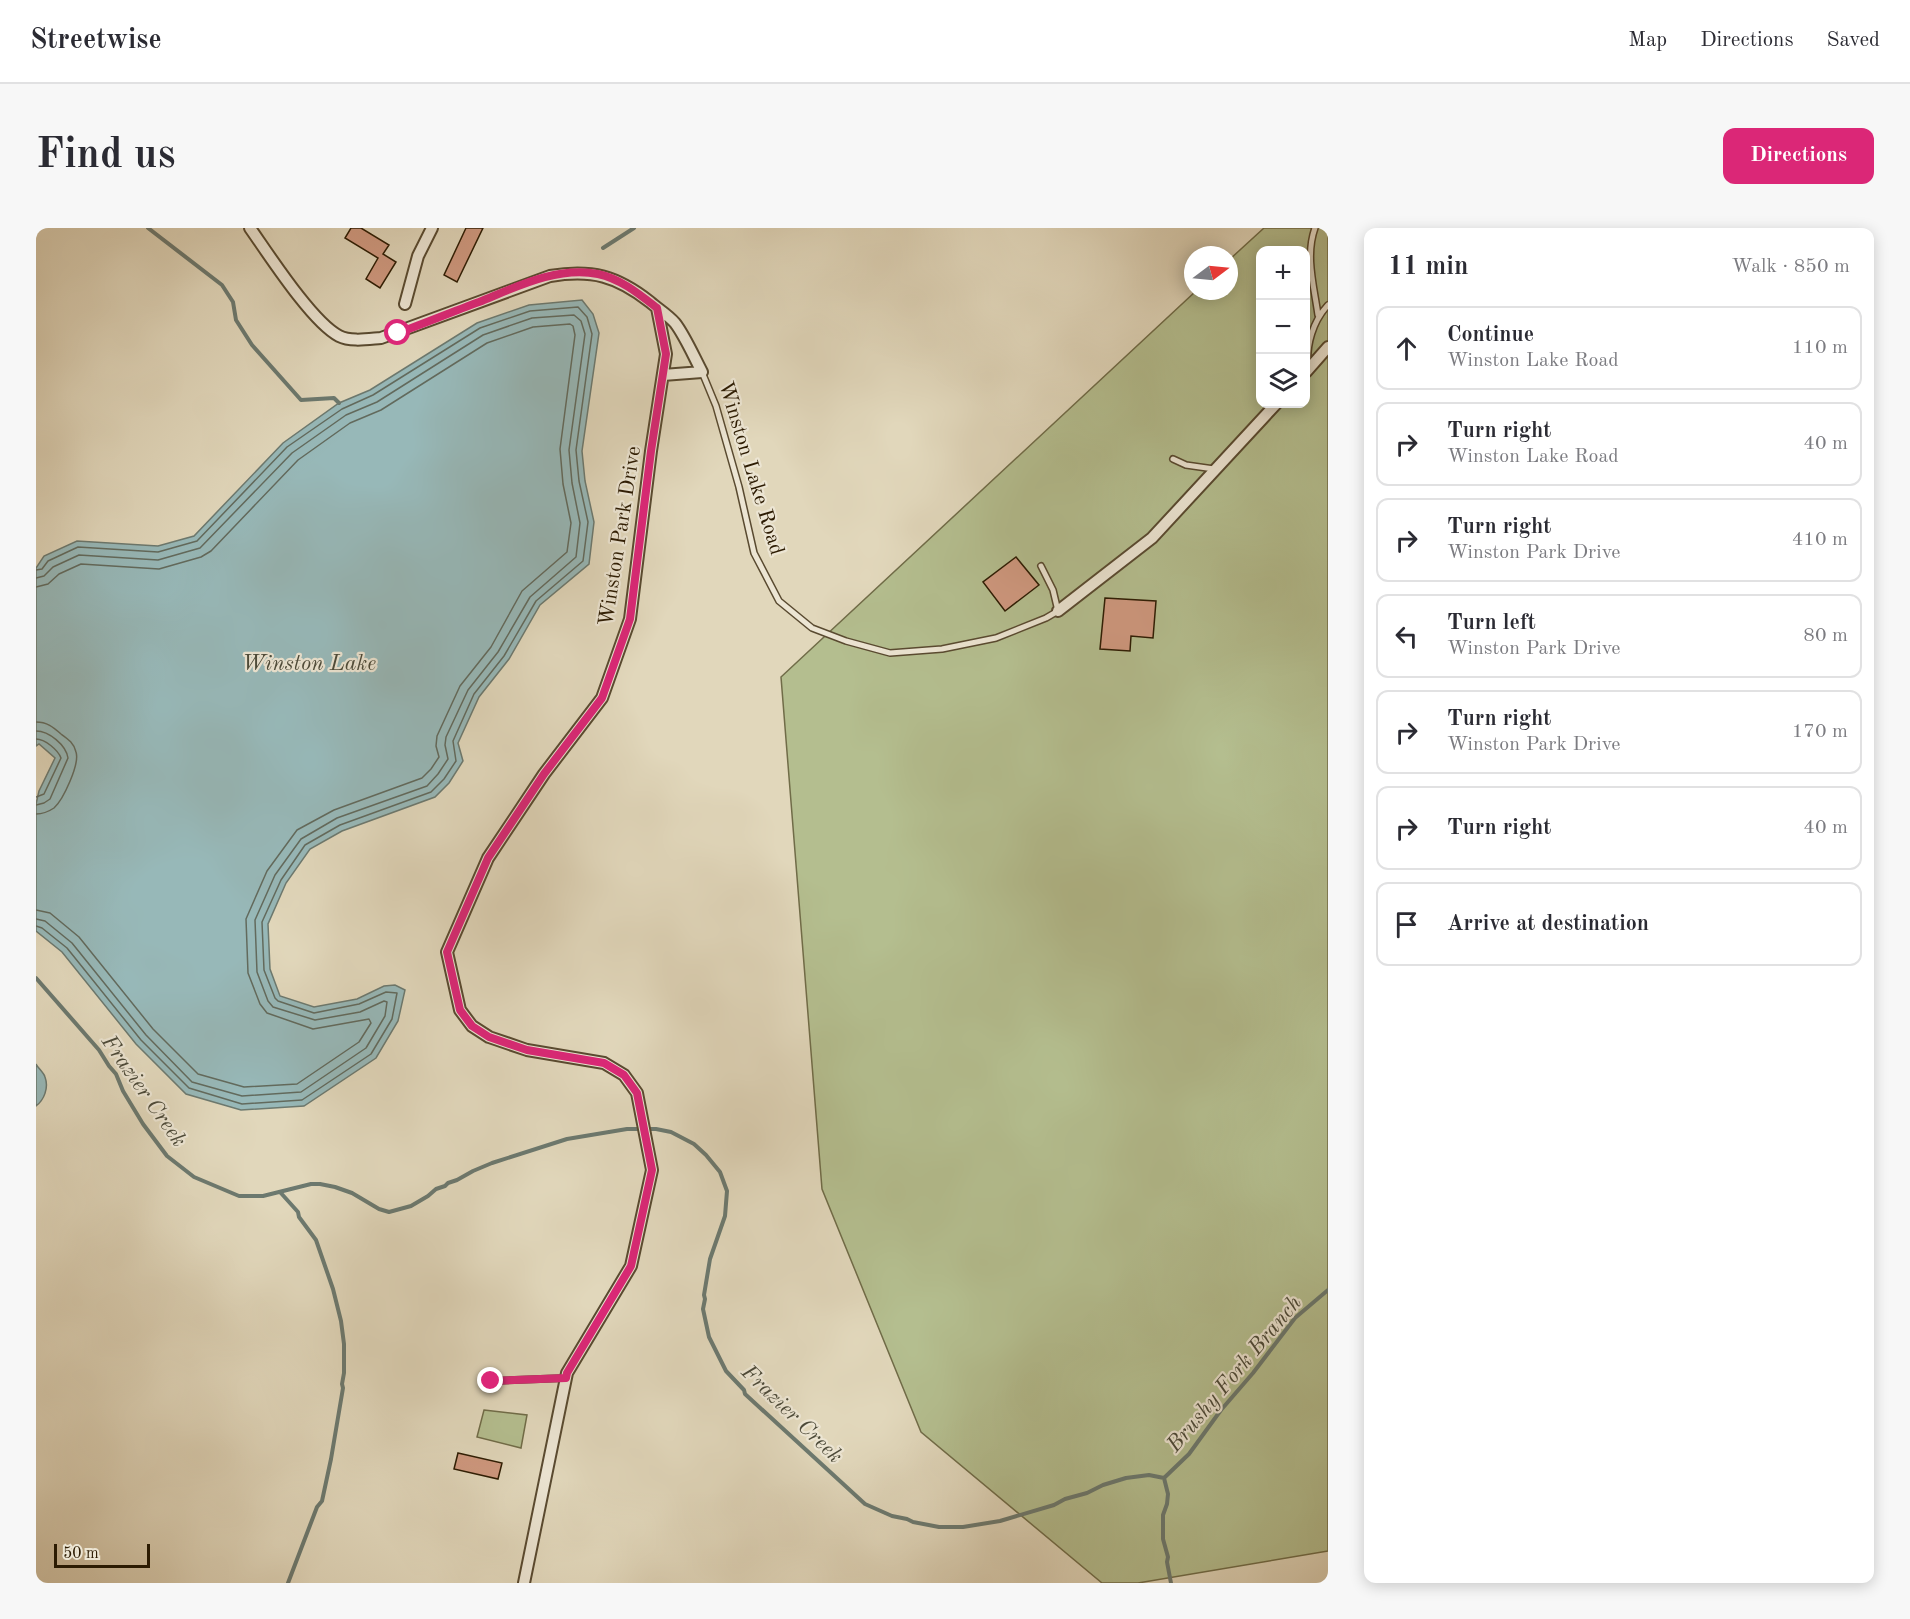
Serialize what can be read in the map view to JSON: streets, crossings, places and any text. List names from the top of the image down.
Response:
{
  "streets": {
    "street": ["Winston Lake Road", "Winston Park Drive"]
  },
  "crossings": [
    ["Winston Lake Road", "Winston Park Drive"]
  ],
  "water": ["Winston Lake", "Frazier Creek", "Brushy Fork Branch"],
  "scale_bar": "50 m",
  "north": "right",
  "page": {
    "header": "Streetwise",
    "nav": ["Map", "Directions", "Saved"],
    "buttons": "Directions",
    "title": "Find us",
    "heading": ["11 min", "Walk · 850 m"],
    "map_buttons": ["+", "−"],
    "list": [
      ["Continue", "Winston Lake Road", "110 m"],
      ["Turn right", "Winston Lake Road", "40 m"],
      ["Turn right", "Winston Park Drive", "410 m"],
      ["Turn left", "Winston Park Drive", "80 m"],
      ["Turn right", "Winston Park Drive", "170 m"],
      ["Turn right", "40 m"],
      "Arrive at destination"
    ],
    "scale": "50 m"
  }
}
